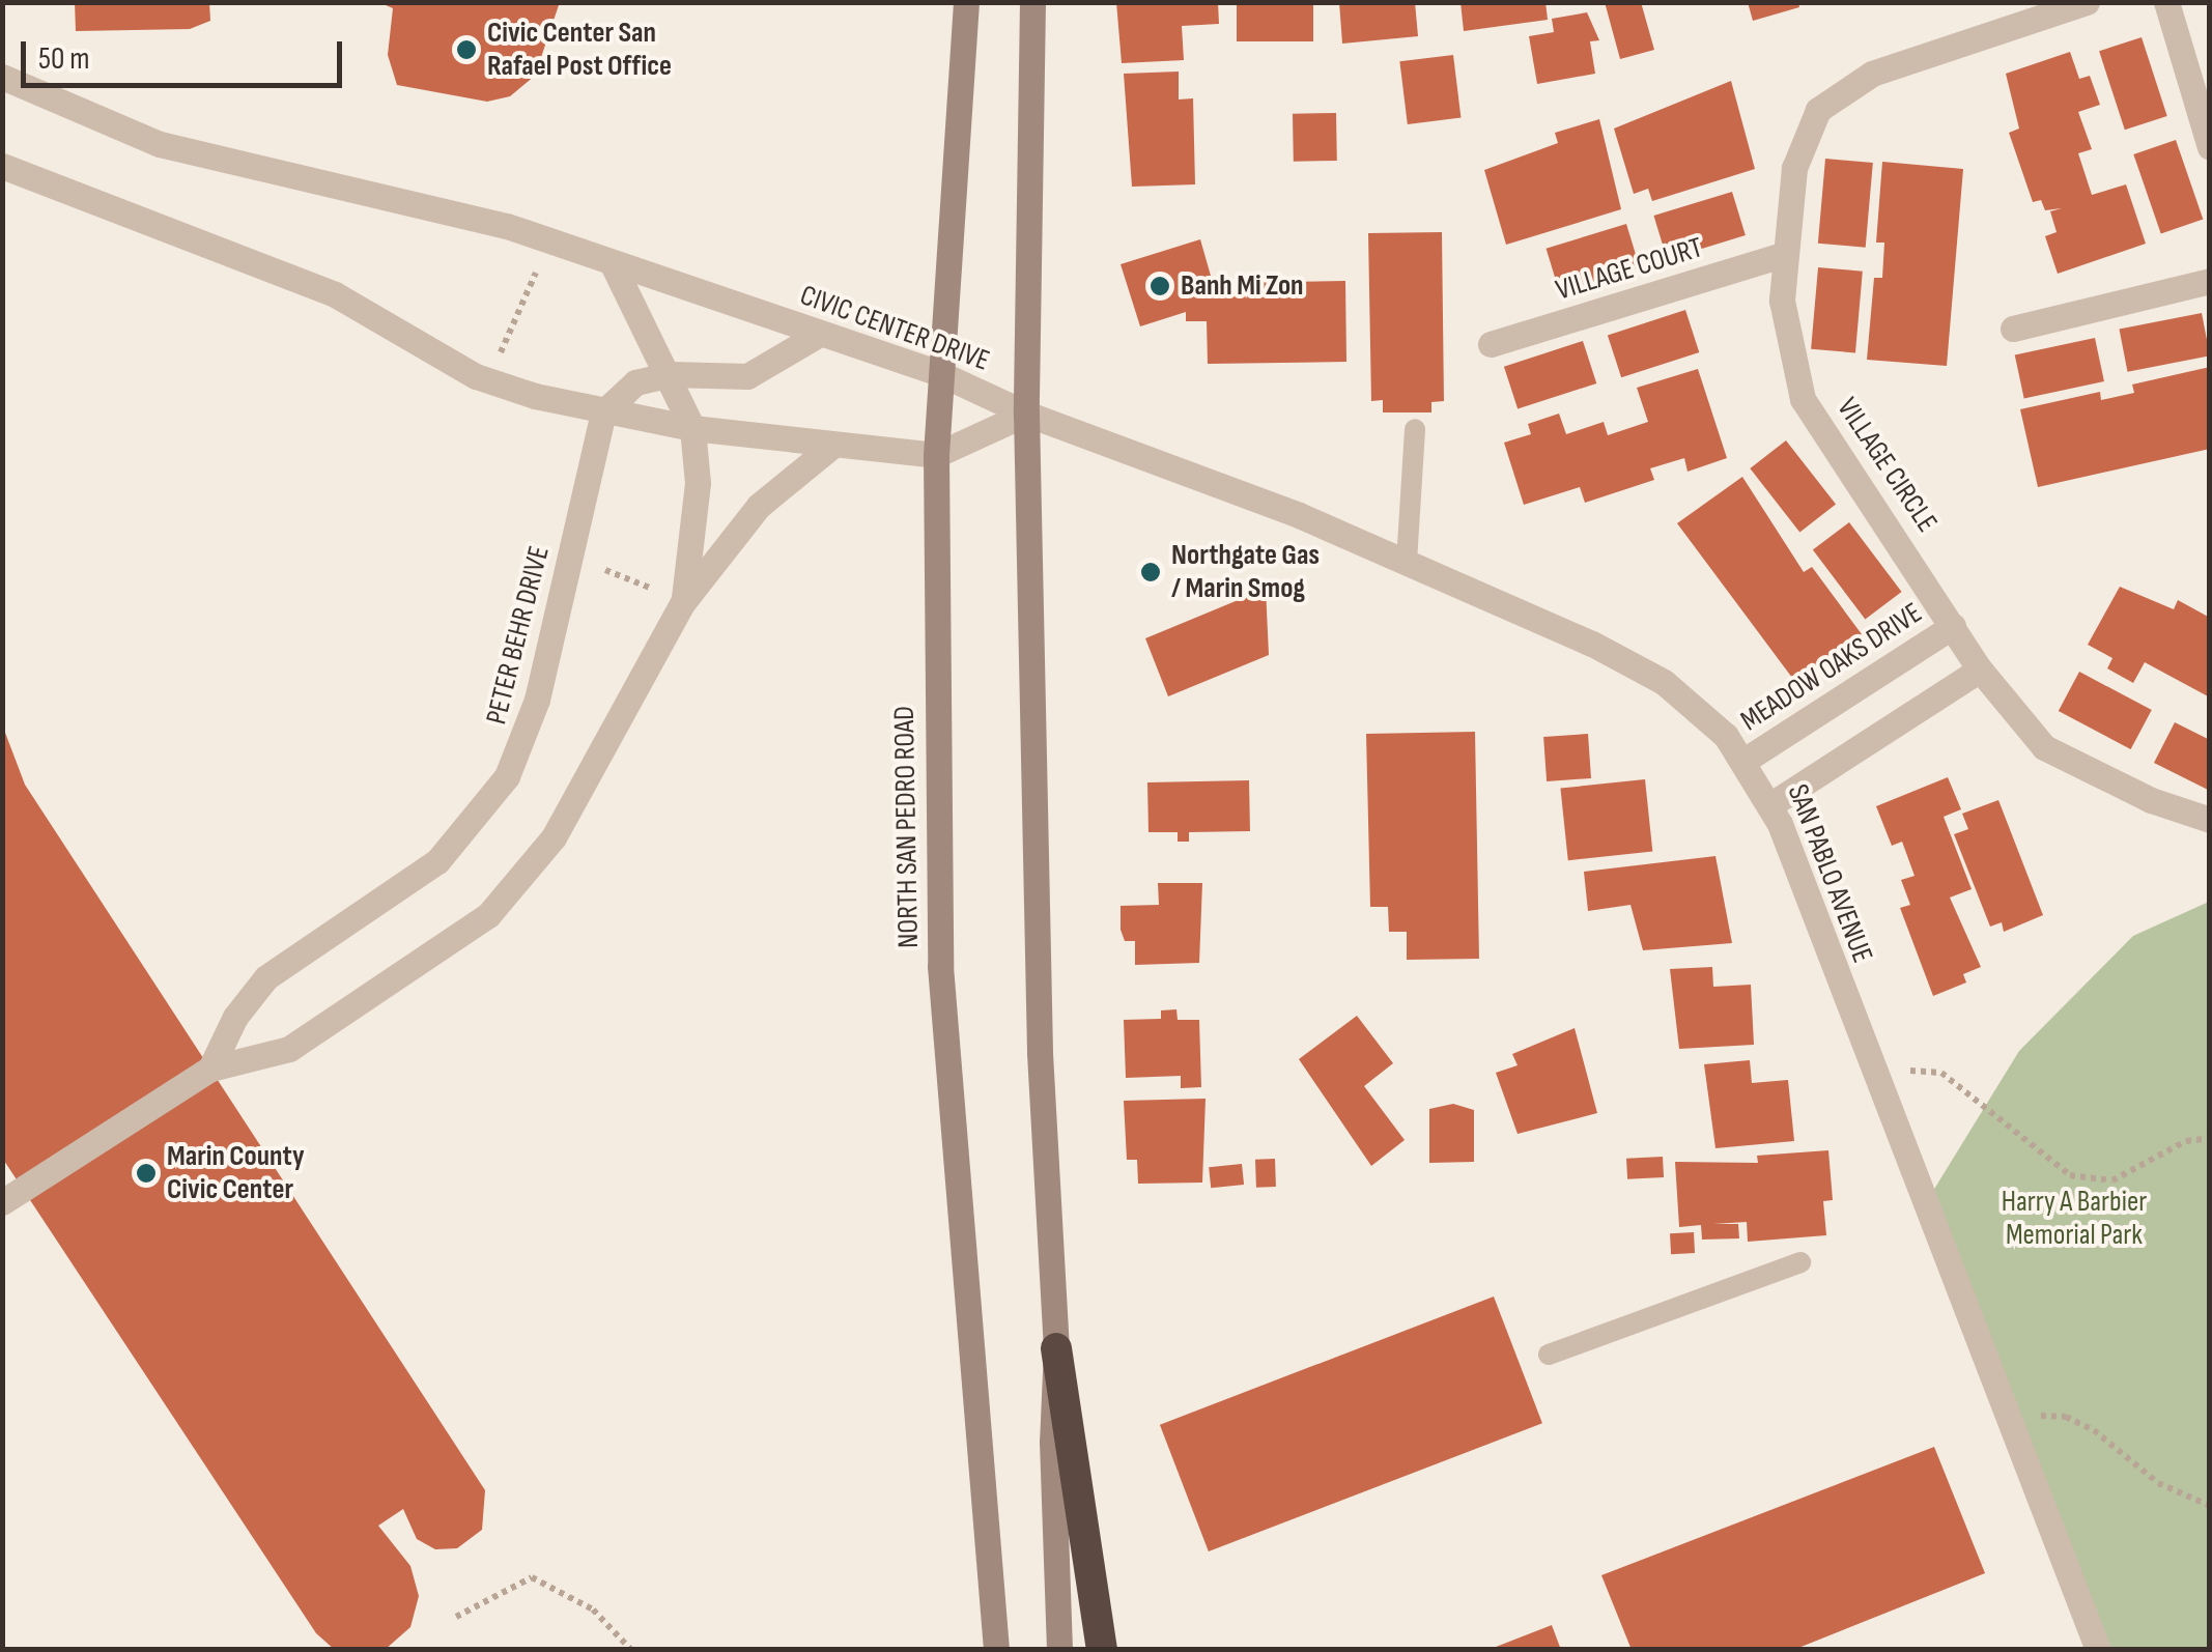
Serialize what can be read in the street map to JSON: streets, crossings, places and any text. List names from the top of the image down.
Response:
{
  "streets": {
    "main road": ["NORTH SAN PEDRO ROAD"],
    "street": [
      "VILLAGE COURT",
      "CIVIC CENTER DRIVE",
      "VILLAGE CIRCLE",
      "PETER BEHR DRIVE",
      "MEADOW OAKS DRIVE",
      "SAN PABLO AVENUE"
    ]
  },
  "crossings": [
    ["VILLAGE COURT", "VILLAGE CIRCLE"],
    ["CIVIC CENTER DRIVE", "PETER BEHR DRIVE"],
    ["CIVIC CENTER DRIVE", "NORTH SAN PEDRO ROAD"],
    ["CIVIC CENTER DRIVE", "SAN PABLO AVENUE"],
    ["VILLAGE CIRCLE", "MEADOW OAKS DRIVE"],
    ["MEADOW OAKS DRIVE", "SAN PABLO AVENUE"]
  ],
  "parks": ["Harry A Barbier Memorial Park"],
  "places": [
    "Civic Center San Rafael Post Office",
    "Banh Mi Zon",
    "Northgate Gas / Marin Smog",
    "Marin County Civic Center"
  ],
  "scale_bar": "50 m"
}
